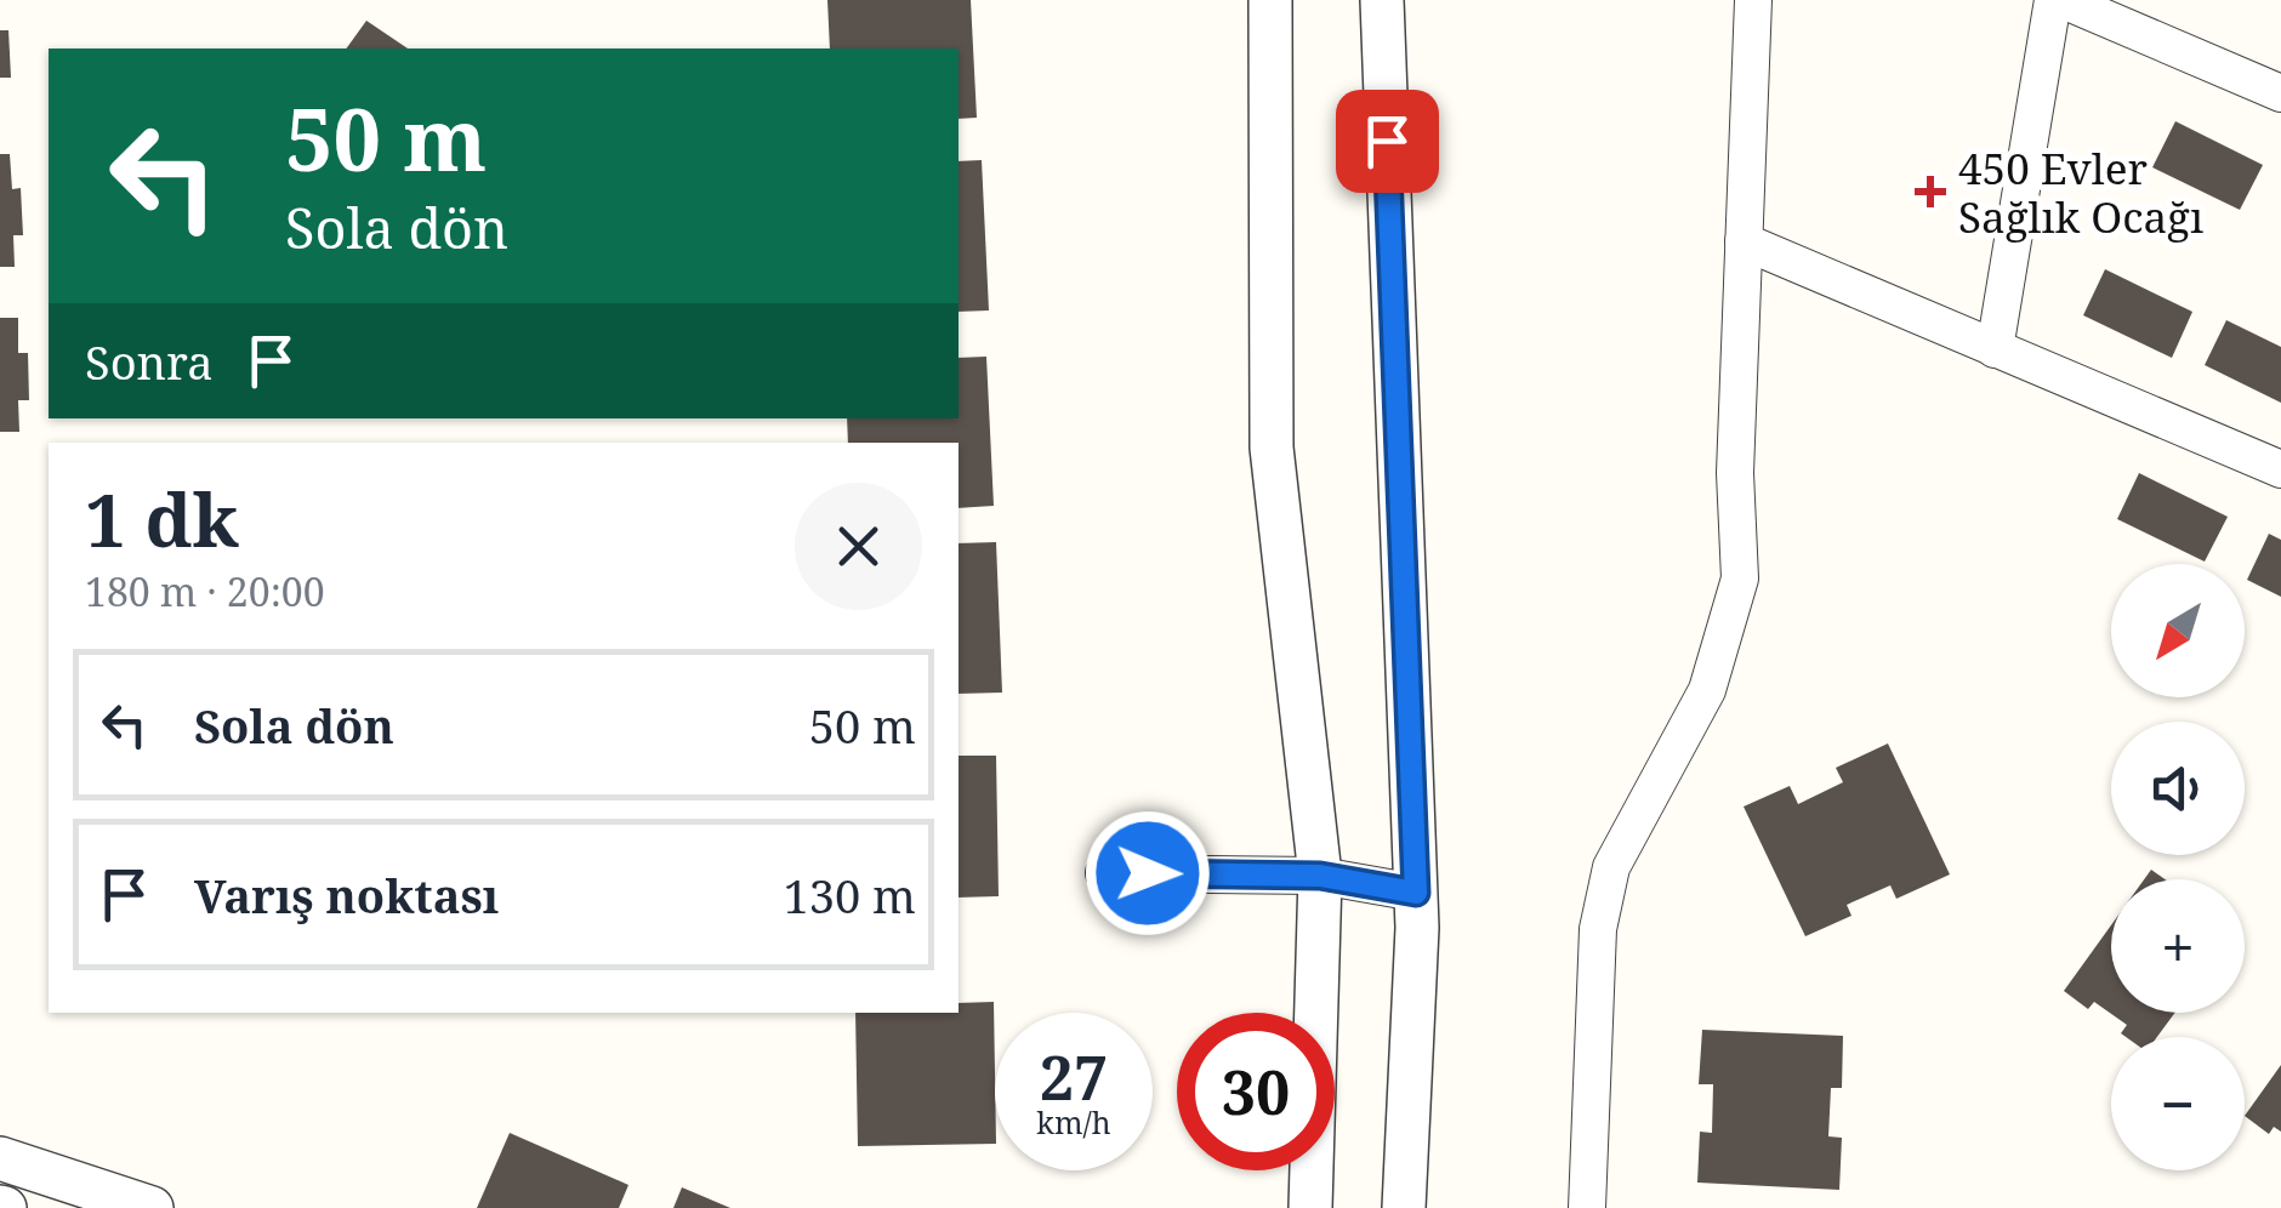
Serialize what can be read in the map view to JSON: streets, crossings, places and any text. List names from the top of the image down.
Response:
{
  "places": {
    "health": ["450 Evler Sağlık Ocağı"]
  },
  "north": "bottom left",
  "page": {
    "turn": ["50 m", "Sola dön"],
    "then": "Sonra",
    "heading": ["1 dk", "180 m · 20:00"],
    "map_buttons": ["+", "−"],
    "list": [
      {
        "name": "Sola dön",
        "value": "50 m"
      },
      {
        "name": "Varış noktası",
        "value": "130 m"
      }
    ],
    "speed": "27 km/h",
    "limit": "30"
  }
}
